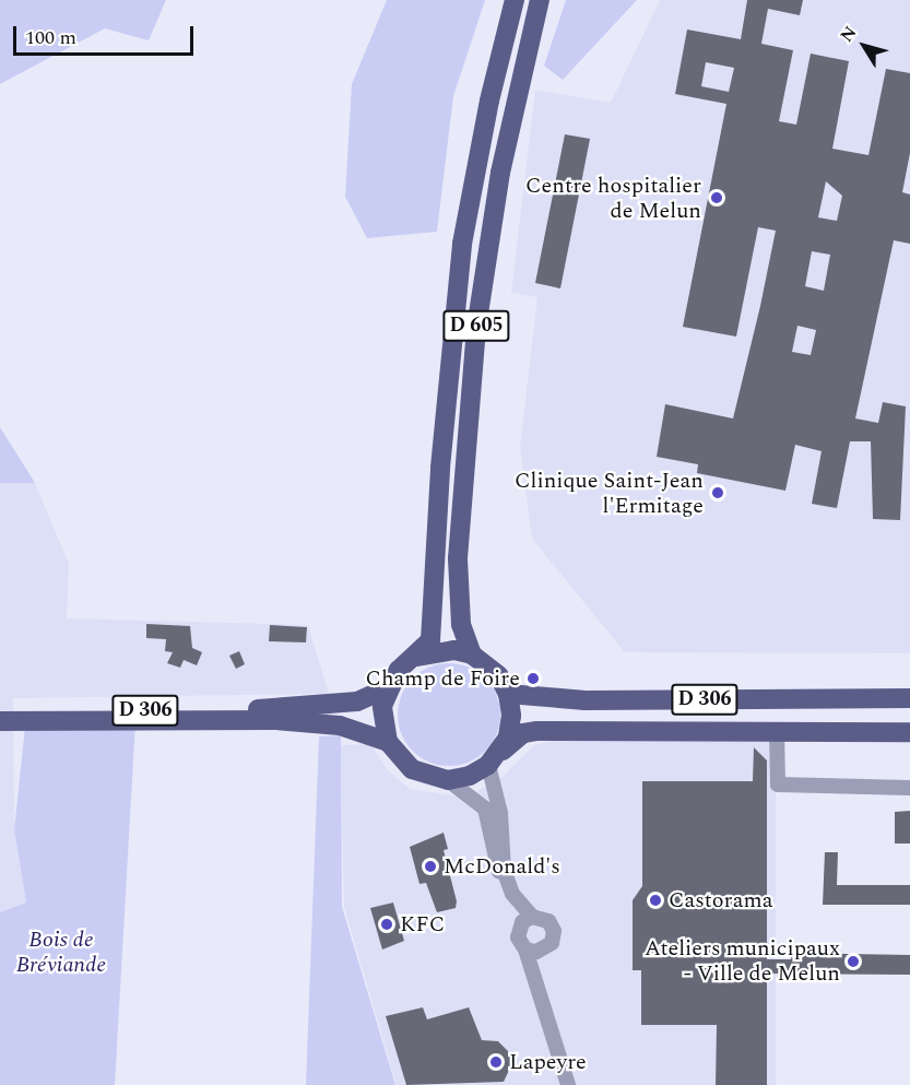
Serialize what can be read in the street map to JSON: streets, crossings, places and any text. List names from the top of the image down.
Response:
{
  "streets": {
    "main road": ["D 605", "D 306"]
  },
  "crossings": [
    ["D 605", "D 306"]
  ],
  "parks": ["Bois de Bréviande"],
  "places": [
    "Centre hospitalier de Melun",
    "Clinique Saint-Jean l'Ermitage",
    "Champ de Foire",
    "McDonald's",
    "Castorama",
    "KFC",
    "Ateliers municipaux - Ville de Melun",
    "Lapeyre"
  ],
  "scale_bar": "100 m",
  "north": "top left"
}
